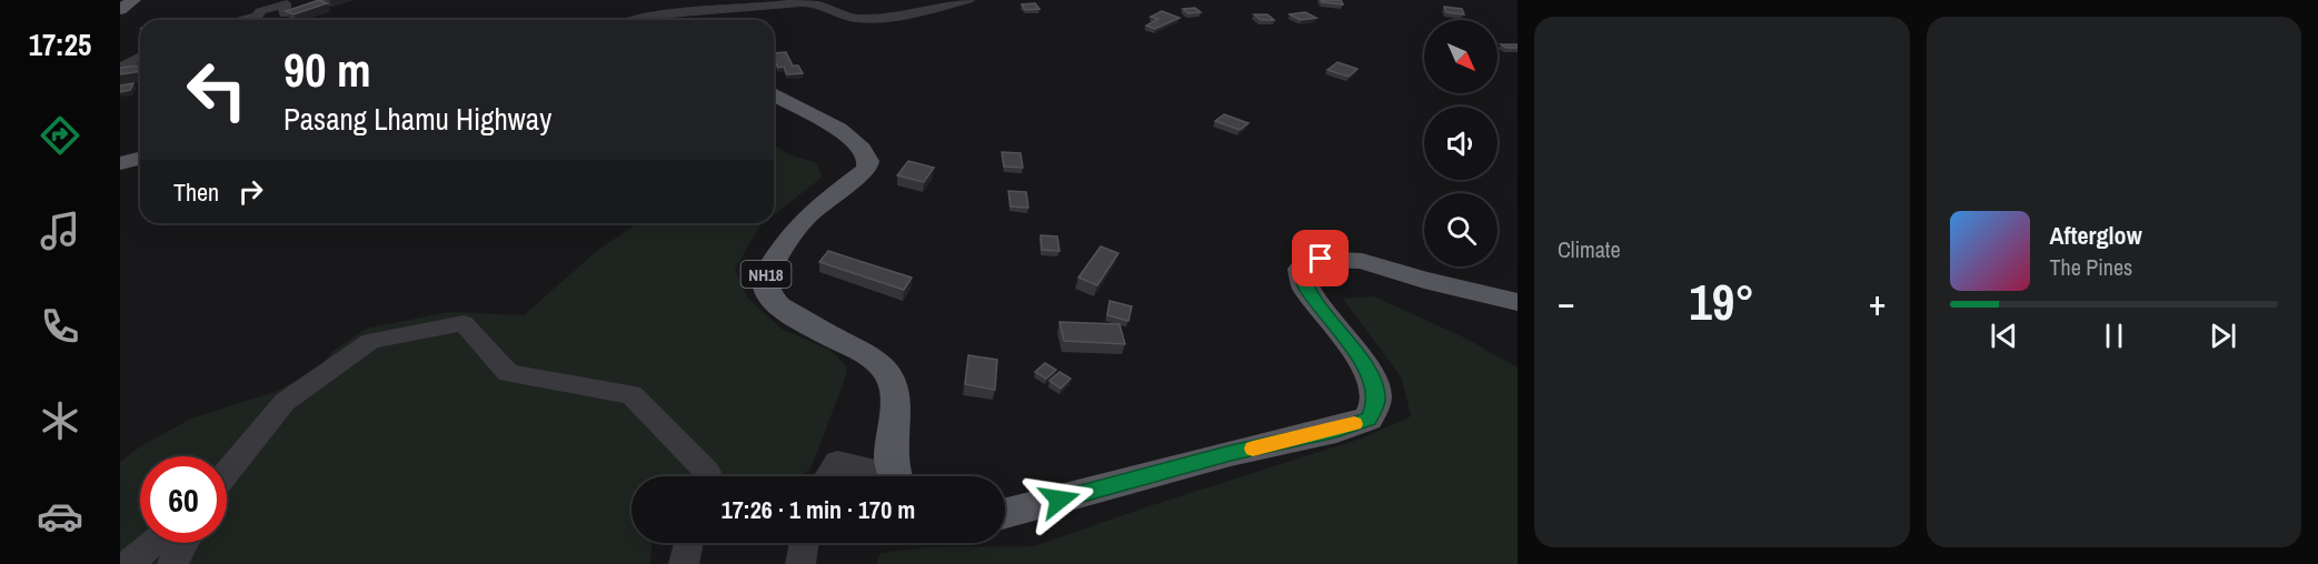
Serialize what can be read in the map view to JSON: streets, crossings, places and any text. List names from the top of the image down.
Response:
{
  "streets": {
    "main road": ["NH18"]
  },
  "north": "bottom right",
  "page": {
    "tabs": "17:25",
    "tile": "Climate",
    "turn": ["90 m", "Pasang Lhamu Highway"],
    "then": "Then",
    "song": ["Afterglow", "The Pines"],
    "heat": ["−", "19°", "+"],
    "limit": "60",
    "trip": "17:26 · 1 min · 170 m"
  }
}
